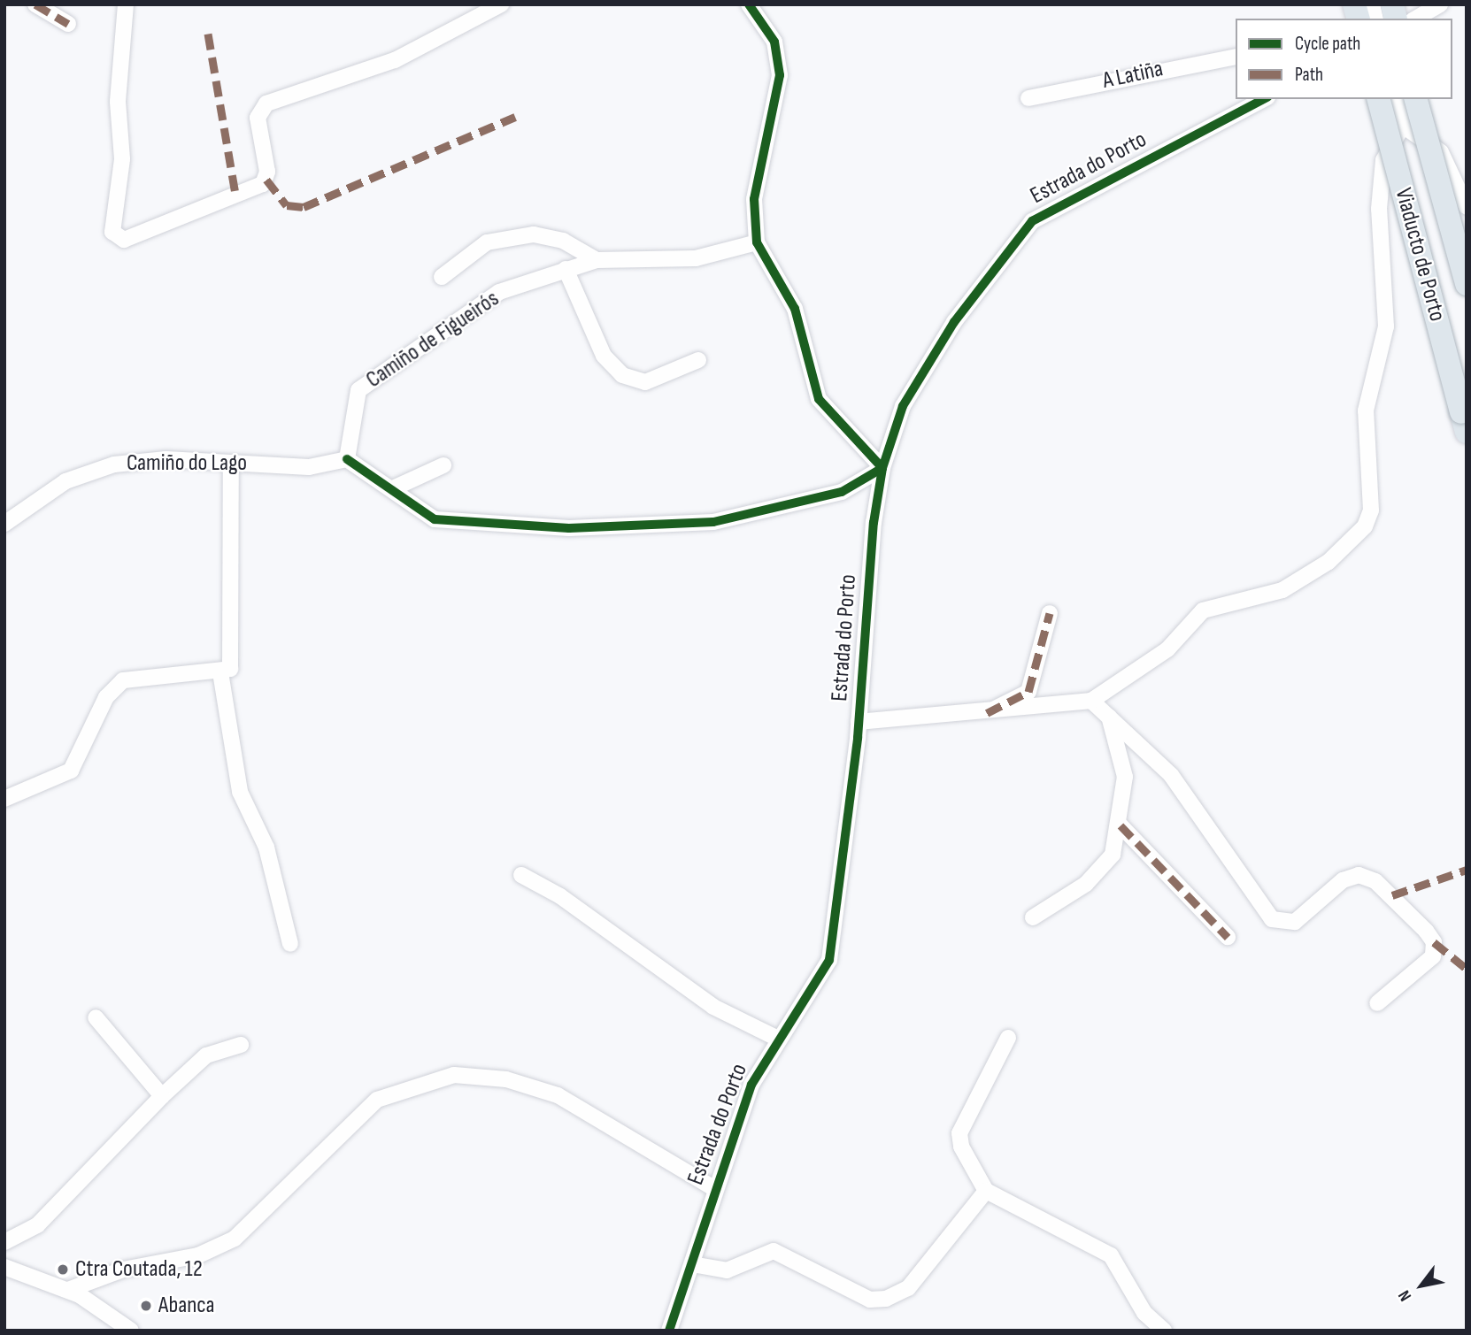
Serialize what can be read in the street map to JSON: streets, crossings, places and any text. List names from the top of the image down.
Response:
{
  "streets": {
    "highway": ["Viaducto de Porto"],
    "street": [
      "A Latiña",
      "Estrada do Porto",
      "Camiño de Figueirós",
      "Camiño do Lago"
    ]
  },
  "crossings": [
    ["Camiño de Figueirós", "Camiño do Lago"]
  ],
  "places": ["Ctra Coutada, 12", "Abanca"],
  "legend": ["Cycle path", "Path"],
  "north": "bottom left"
}
